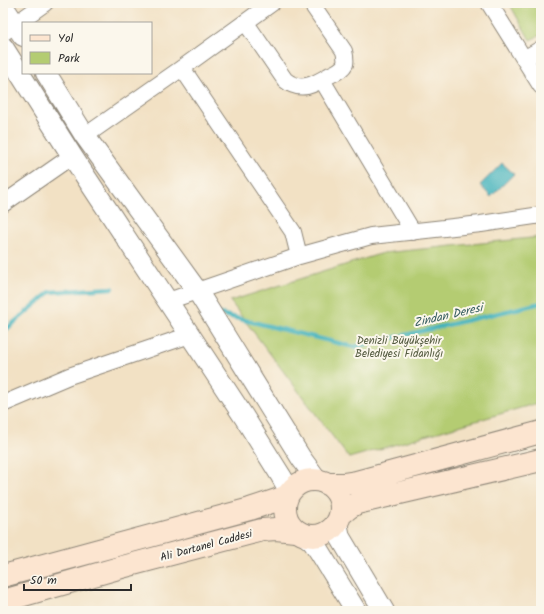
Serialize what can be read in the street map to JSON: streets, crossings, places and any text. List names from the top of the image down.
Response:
{
  "streets": {
    "main road": ["Ali Dartanel Caddesi"]
  },
  "water": ["Zindan Deresi"],
  "parks": ["Denizli Büyükşehir Belediyesi Fidanlığı"],
  "legend": ["Yol", "Park"],
  "scale_bar": "50 m"
}
